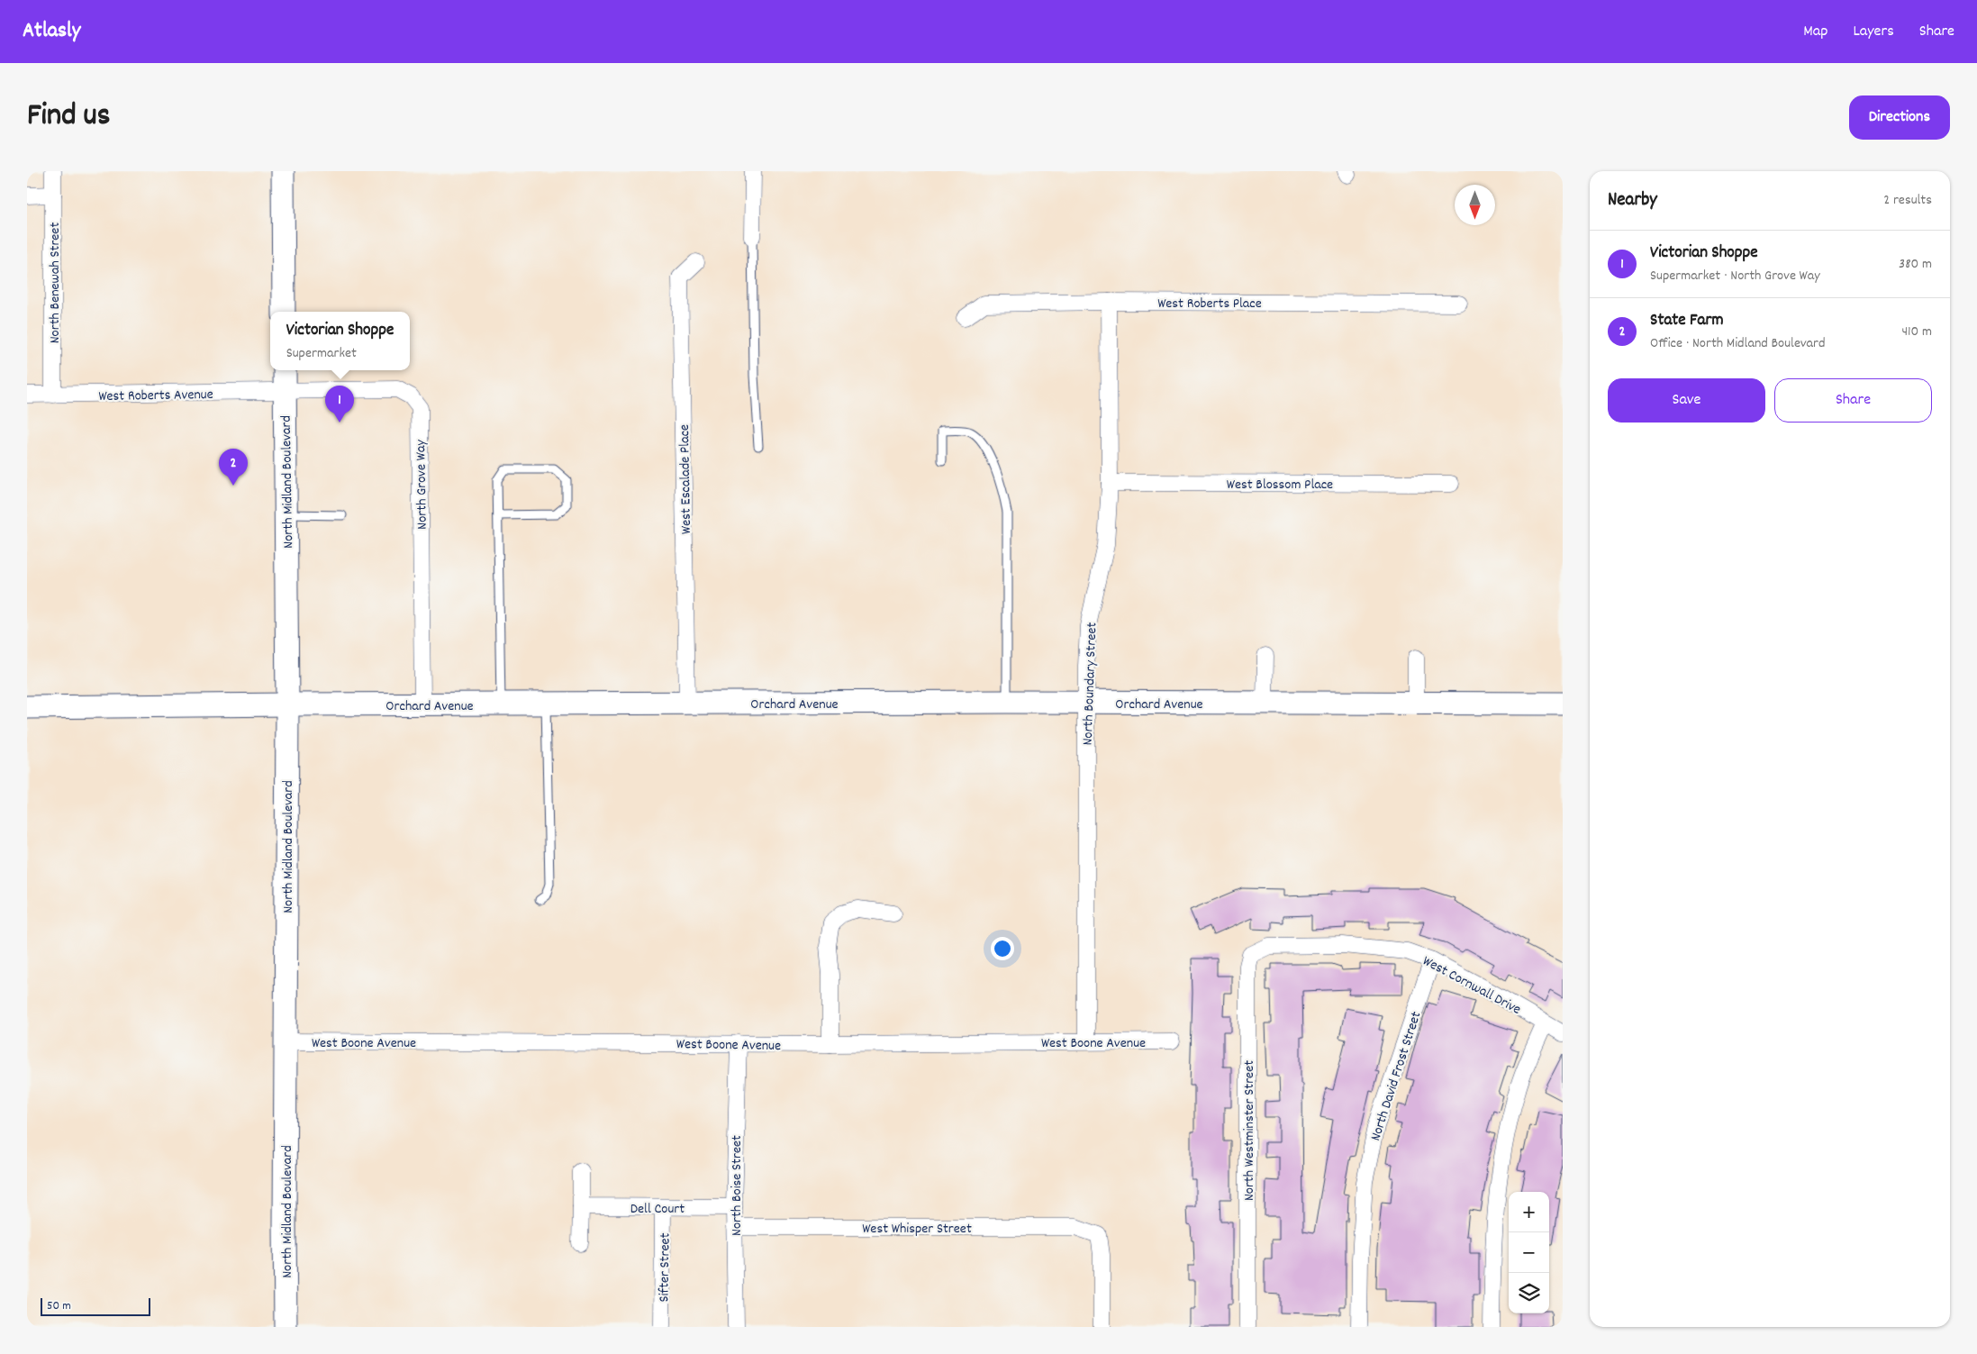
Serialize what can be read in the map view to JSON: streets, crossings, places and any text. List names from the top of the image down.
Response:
{
  "streets": {
    "street": [
      "North Benewah Street",
      "West Roberts Place",
      "West Roberts Avenue",
      "West Escalade Place",
      "North Midland Boulevard",
      "West Blossom Place",
      "North Grove Way",
      "North Boundary Street",
      "Orchard Avenue",
      "West Cornwall Drive",
      "West Boone Avenue",
      "North David Frost Street",
      "North Westminster Street",
      "North Boise Street",
      "Dell Court",
      "West Whisper Street",
      "Sifter Street"
    ]
  },
  "crossings": [
    ["North Benewah Street", "West Roberts Avenue"],
    ["West Roberts Place", "North Boundary Street"],
    ["West Roberts Avenue", "North Midland Boulevard"],
    ["West Roberts Avenue", "North Grove Way"],
    ["West Escalade Place", "Orchard Avenue"],
    ["North Midland Boulevard", "North Grove Way"],
    ["North Midland Boulevard", "Orchard Avenue"],
    ["North Midland Boulevard", "West Boone Avenue"],
    ["West Blossom Place", "North Boundary Street"],
    ["North Grove Way", "Orchard Avenue"],
    ["North Boundary Street", "Orchard Avenue"],
    ["North Boundary Street", "West Boone Avenue"],
    ["West Cornwall Drive", "North David Frost Street"],
    ["West Cornwall Drive", "North Westminster Street"],
    ["West Boone Avenue", "North Boise Street"],
    ["North Boise Street", "Dell Court"],
    ["North Boise Street", "West Whisper Street"],
    ["Dell Court", "Sifter Street"]
  ],
  "scale_bar": "50 m",
  "north": "bottom",
  "page": {
    "header": "Atlasly",
    "nav": ["Map", "Layers", "Share"],
    "title": "Find us",
    "buttons": [
      "Directions",
      ["Save", "Share"]
    ],
    "heading": ["Nearby", "2 results"],
    "list": [
      {
        "mark": "1",
        "name": "Victorian Shoppe",
        "note": "Supermarket · North Grove Way",
        "value": "380 m"
      },
      {
        "mark": "2",
        "name": "State Farm",
        "note": "Office · North Midland Boulevard",
        "value": "410 m"
      }
    ],
    "popup": ["Victorian Shoppe", "Supermarket"],
    "pins": ["1", "2"],
    "map_buttons": ["+", "−"],
    "scale": "50 m"
  }
}
